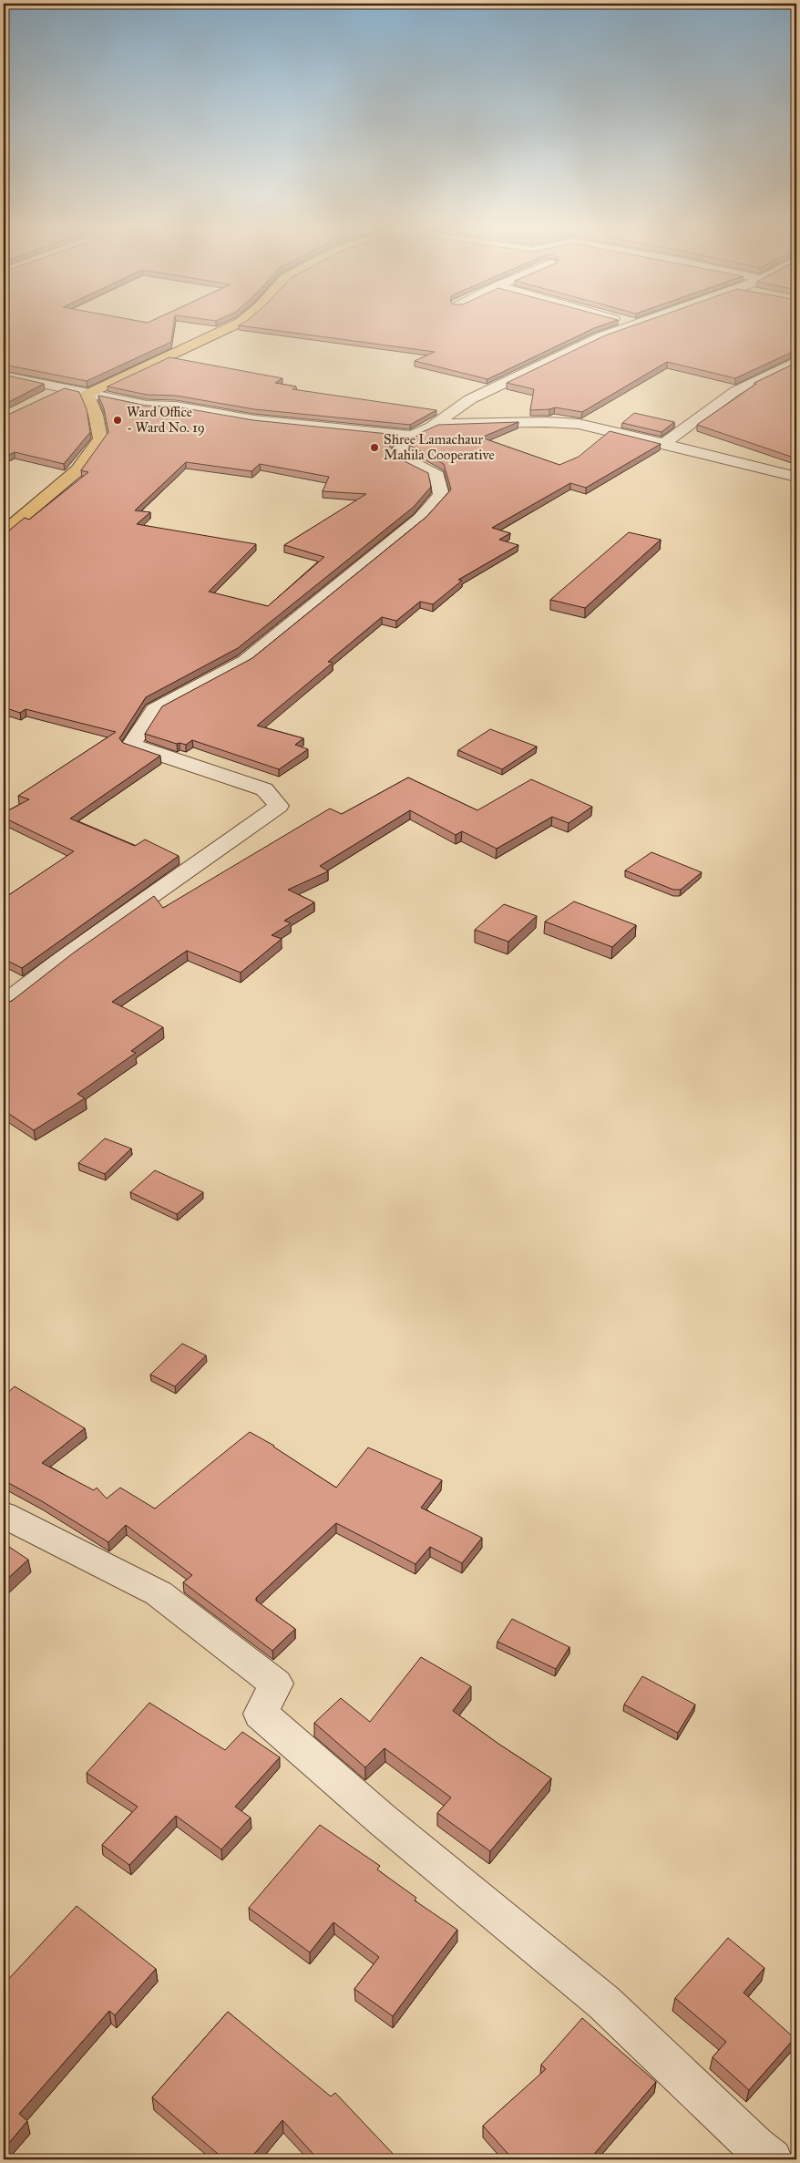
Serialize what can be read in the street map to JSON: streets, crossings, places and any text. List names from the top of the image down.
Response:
{
  "places": ["Ward Office - Ward No. 19", "Shree Lamachaur Mahila Cooperative"]
}
